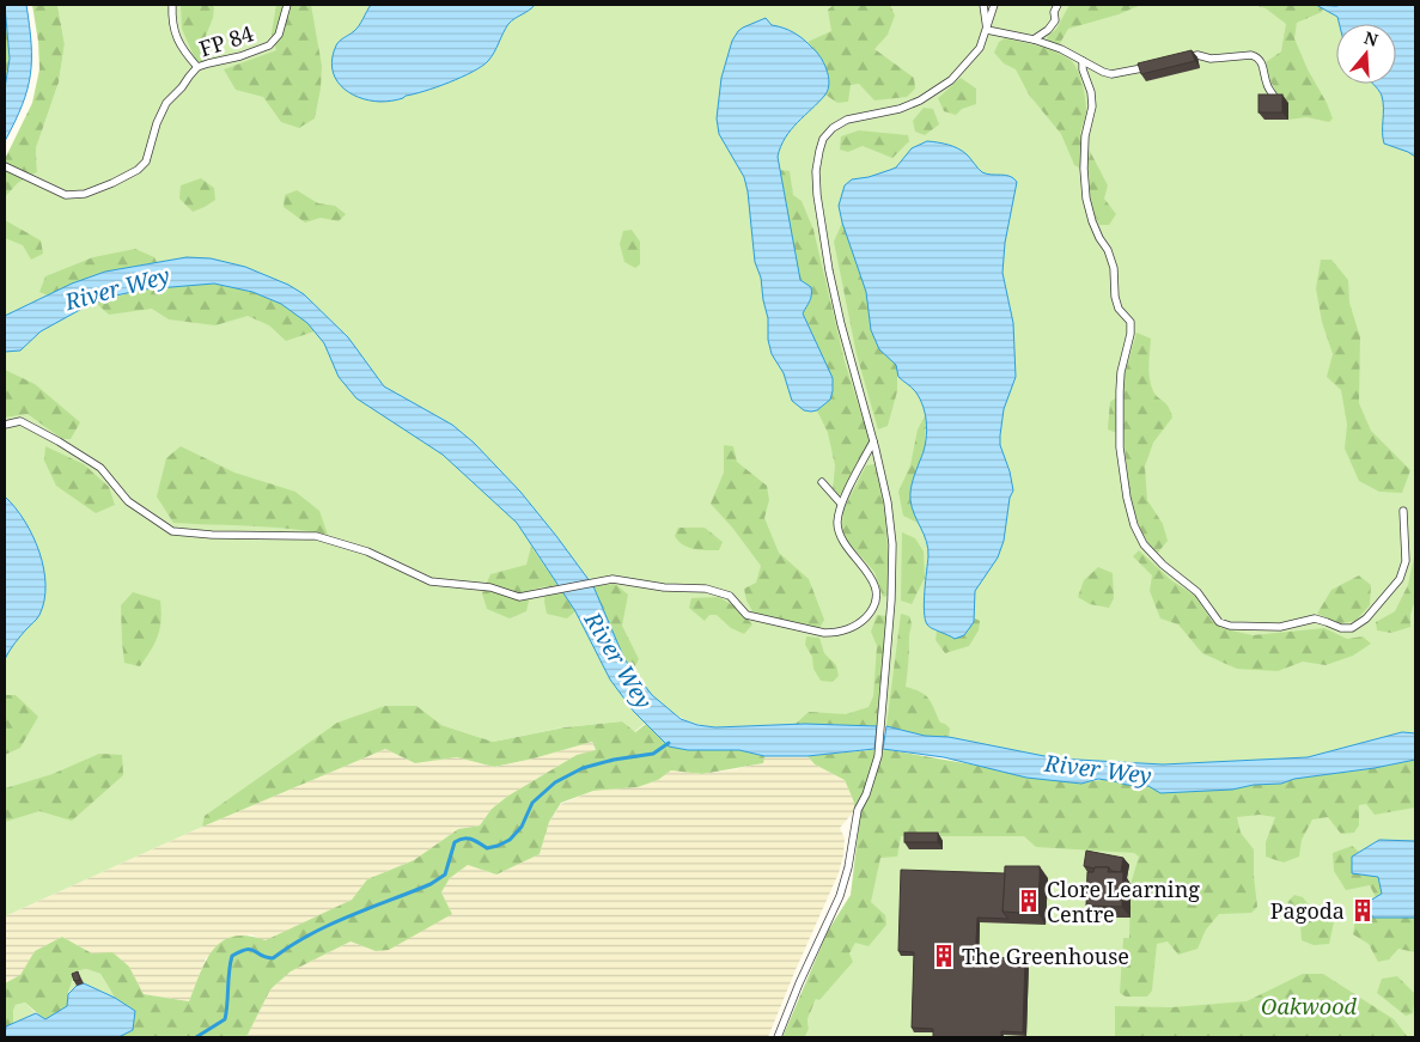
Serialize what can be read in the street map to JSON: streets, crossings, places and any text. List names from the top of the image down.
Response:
{
  "streets": {
    "lane": ["FP 84"]
  },
  "water": ["River Wey"],
  "parks": ["Oakwood"],
  "places": {
    "building": ["Clore Learning Centre", "Pagoda", "The Greenhouse"]
  },
  "north": "top"
}
